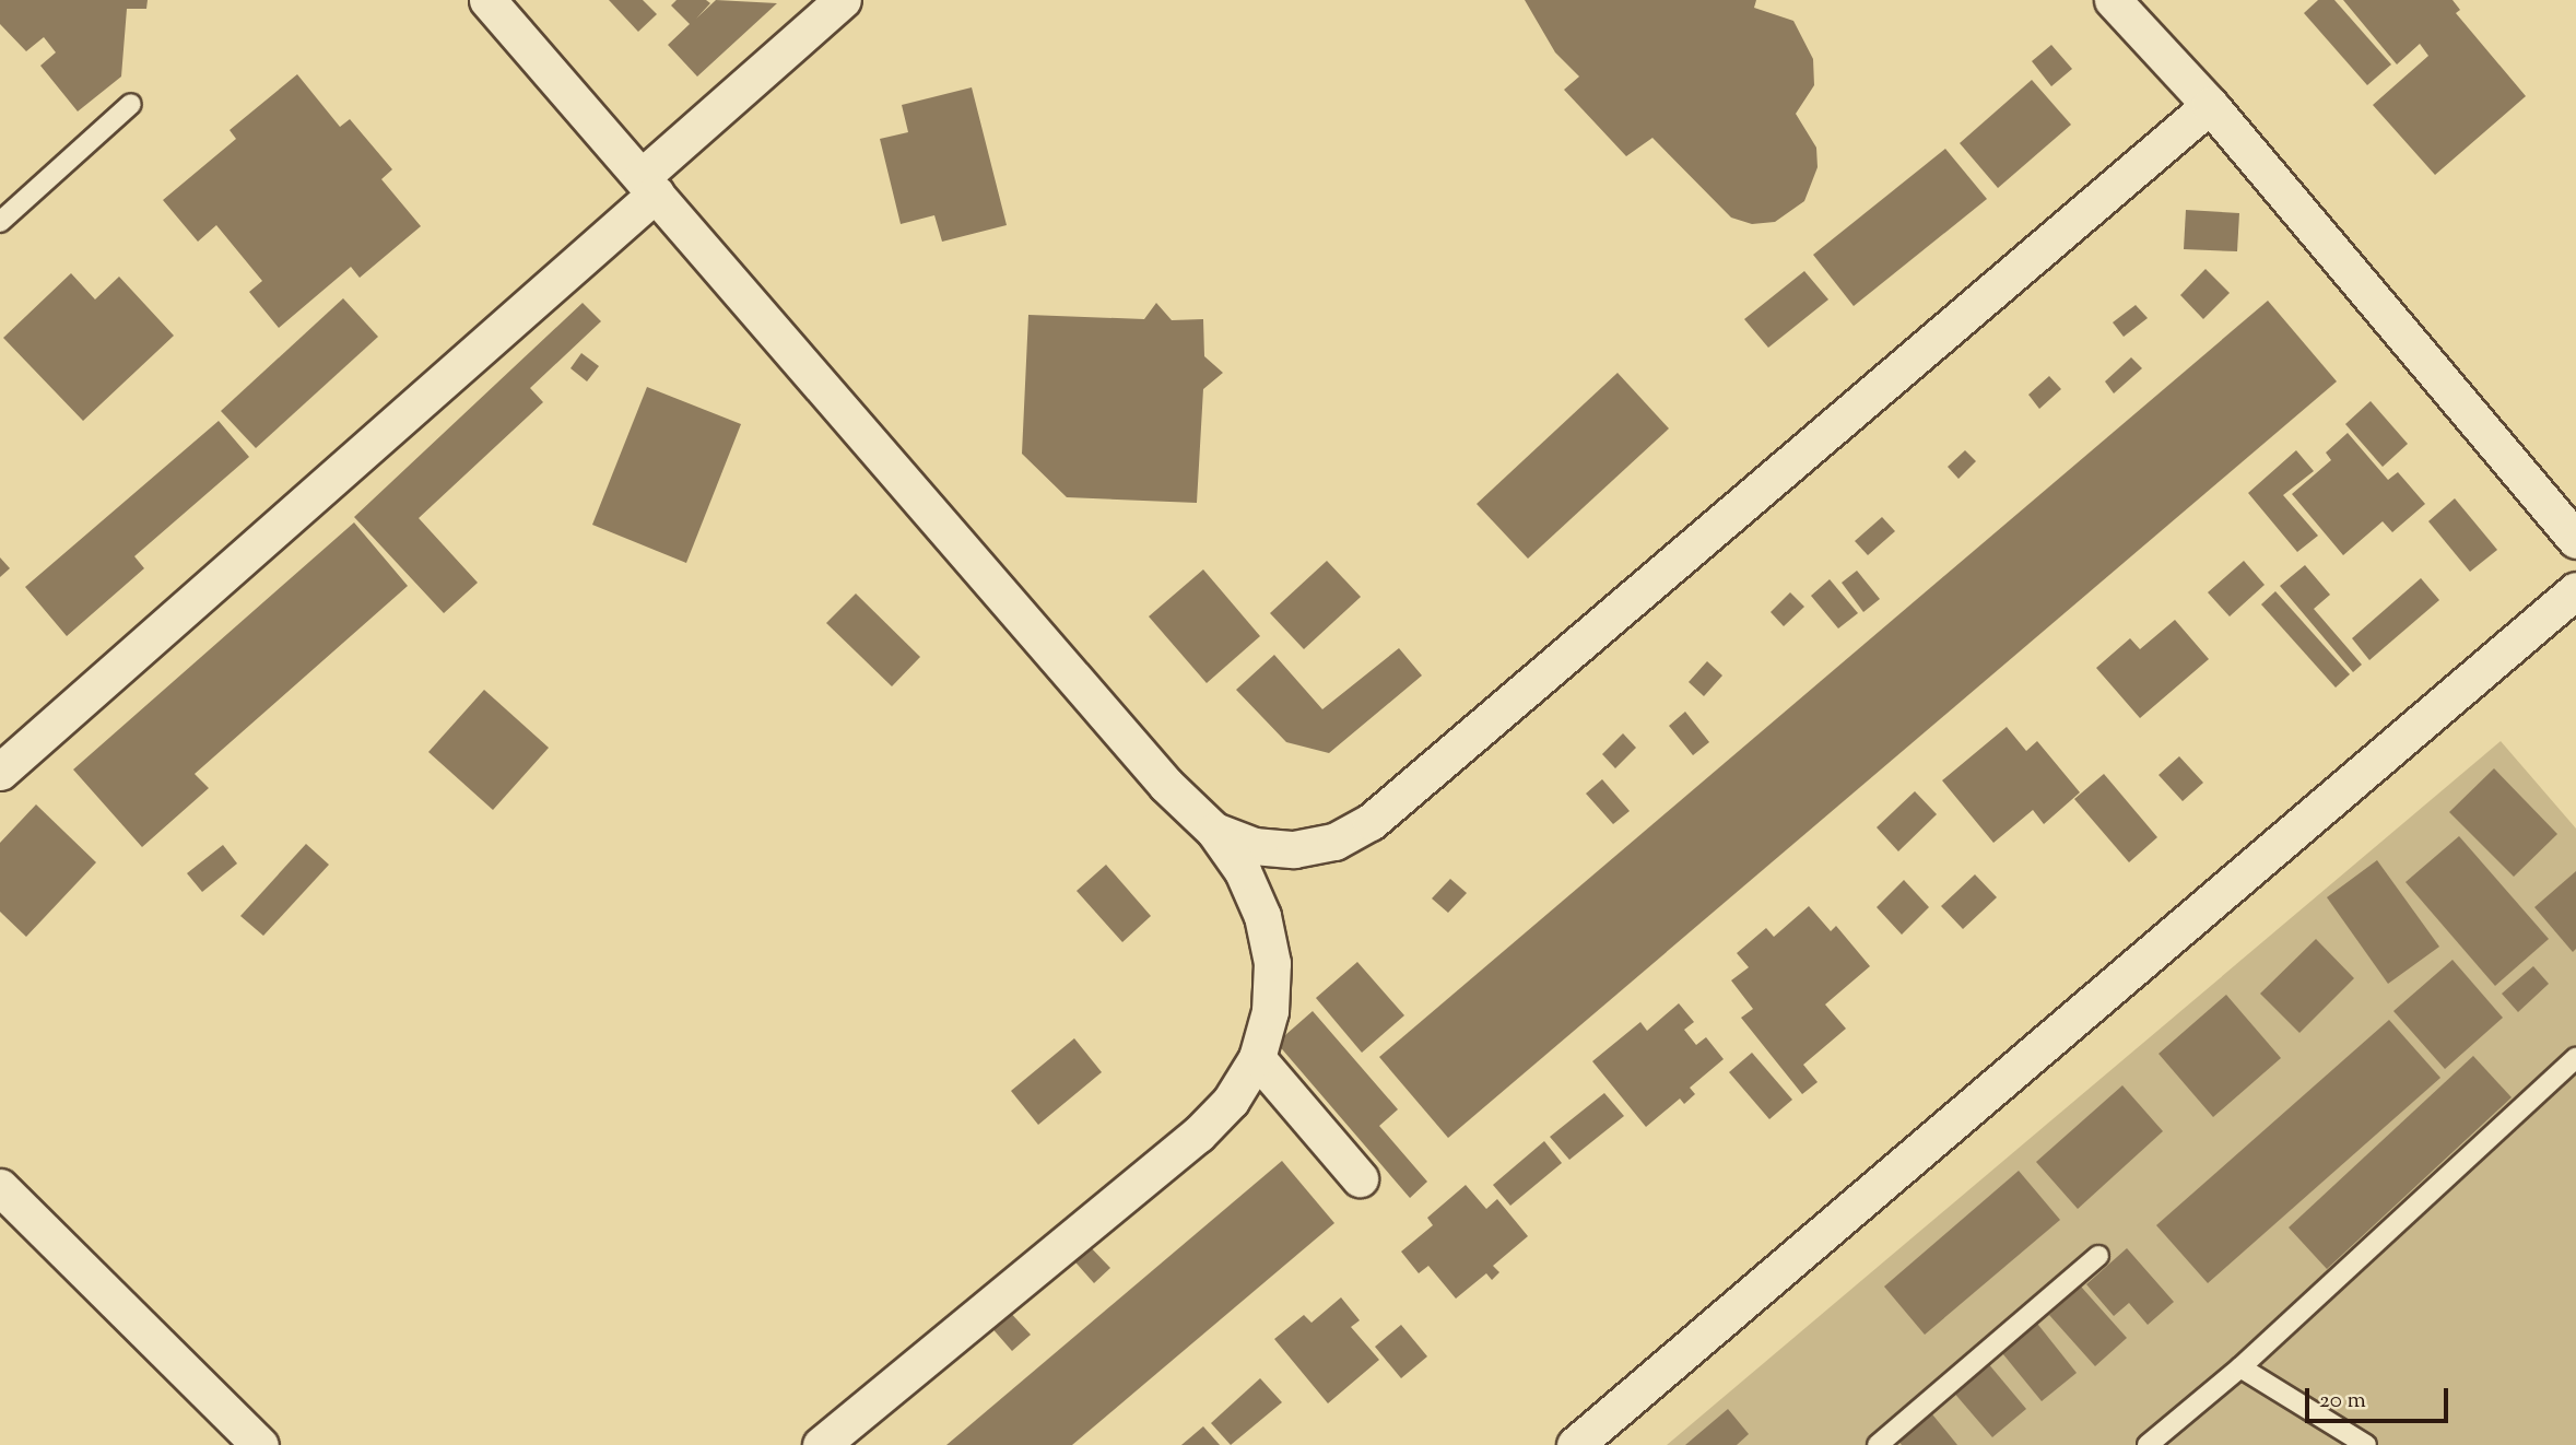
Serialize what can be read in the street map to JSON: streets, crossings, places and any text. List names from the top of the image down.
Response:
{
  "scale_bar": "20 m"
}
